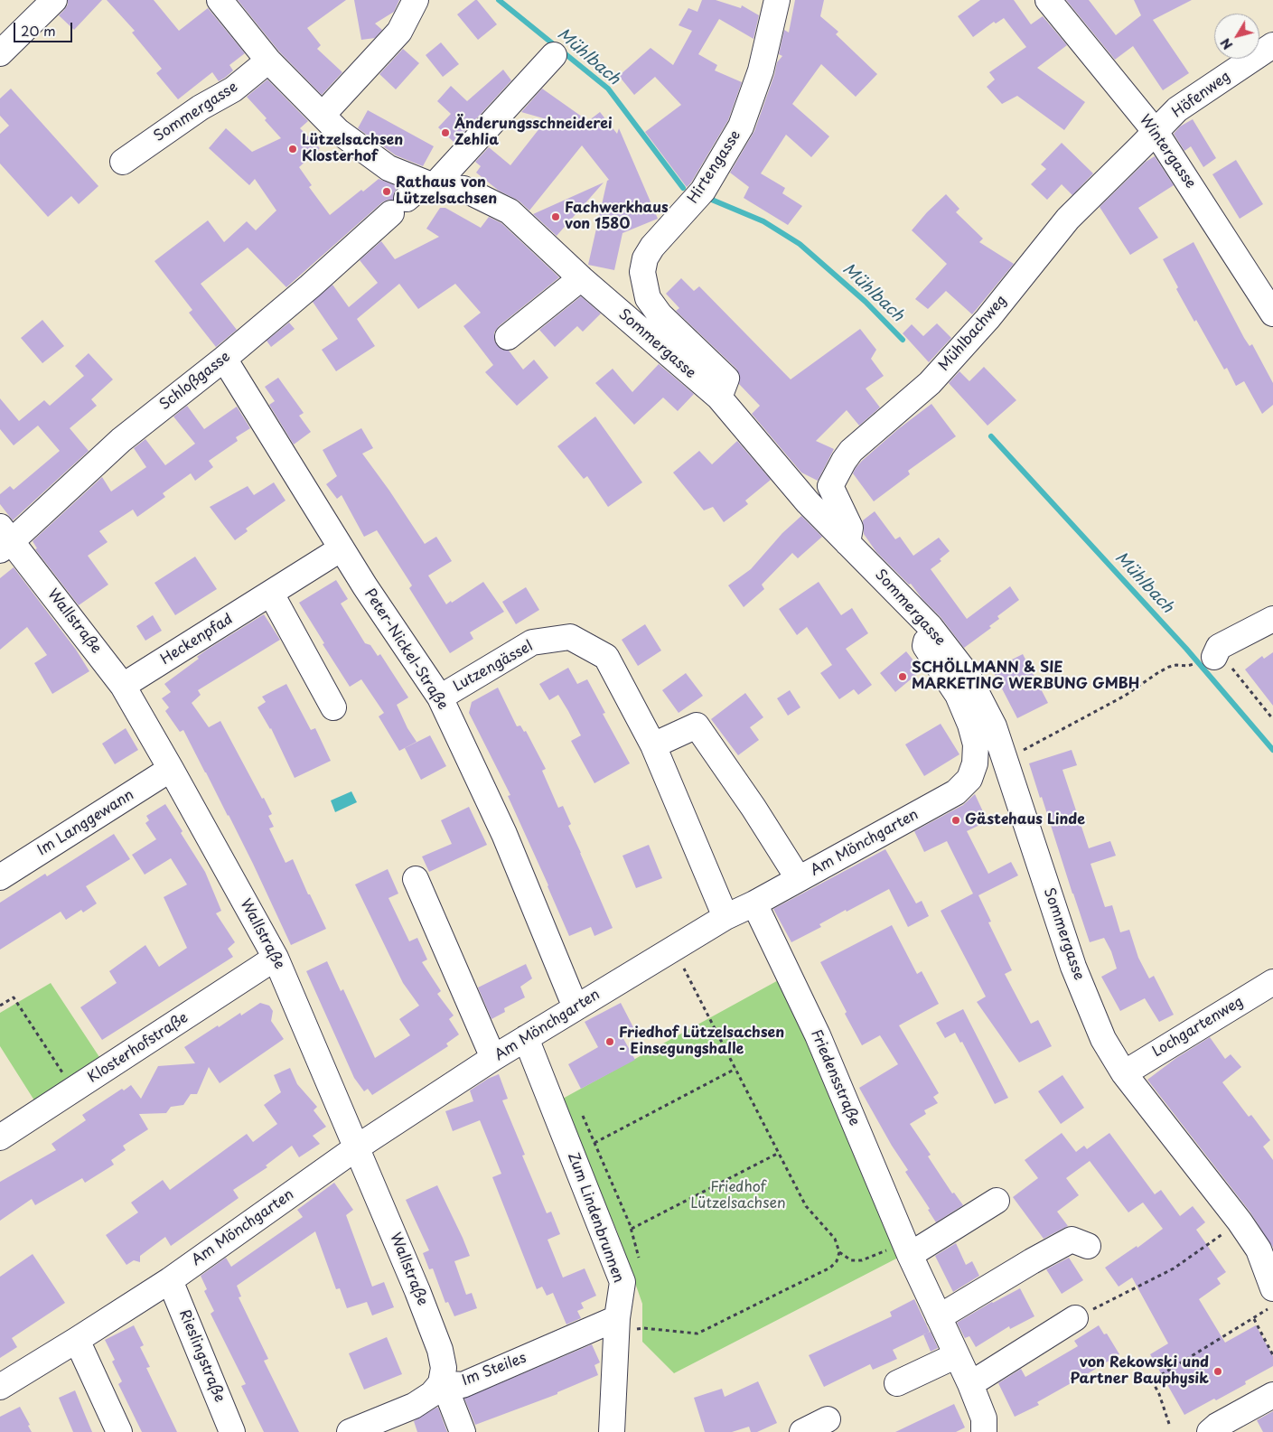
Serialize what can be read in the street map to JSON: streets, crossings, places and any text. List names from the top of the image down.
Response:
{
  "streets": {
    "street": [
      "Höfenweg",
      "Sommergasse",
      "Wintergasse",
      "Hirtengasse",
      "Mühlbachweg",
      "Schloßgasse",
      "Wallstraße",
      "Heckenpfad",
      "Peter-Nickel-Straße",
      "Lutzengässel",
      "Im Langgewann",
      "Am Mönchgarten",
      "Lochgartenweg",
      "Klosterhofstraße",
      "Friedensstraße",
      "Zum Lindenbrunnen",
      "Rieslingstraße",
      "Im Steiles"
    ]
  },
  "crossings": [
    ["Höfenweg", "Wintergasse"],
    ["Höfenweg", "Mühlbachweg"],
    ["Sommergasse", "Hirtengasse"],
    ["Sommergasse", "Mühlbachweg"],
    ["Sommergasse", "Schloßgasse"],
    ["Sommergasse", "Am Mönchgarten"],
    ["Sommergasse", "Lochgartenweg"],
    ["Wintergasse", "Mühlbachweg"],
    ["Schloßgasse", "Wallstraße"],
    ["Schloßgasse", "Peter-Nickel-Straße"],
    ["Wallstraße", "Heckenpfad"],
    ["Wallstraße", "Im Langgewann"],
    ["Wallstraße", "Am Mönchgarten"],
    ["Wallstraße", "Klosterhofstraße"],
    ["Wallstraße", "Im Steiles"],
    ["Heckenpfad", "Peter-Nickel-Straße"],
    ["Peter-Nickel-Straße", "Lutzengässel"],
    ["Peter-Nickel-Straße", "Am Mönchgarten"],
    ["Lutzengässel", "Am Mönchgarten"],
    ["Am Mönchgarten", "Friedensstraße"],
    ["Am Mönchgarten", "Zum Lindenbrunnen"],
    ["Am Mönchgarten", "Rieslingstraße"],
    ["Zum Lindenbrunnen", "Im Steiles"]
  ],
  "water": ["Mühlbach"],
  "parks": ["Friedhof Lützelsachsen"],
  "places": [
    "Änderungsschneiderei Zehlia",
    "Lützelsachsen Klosterhof",
    "Rathaus von Lützelsachsen",
    "Fachwerkhaus von 1580",
    "SCHÖLLMANN & SIE MARKETING WERBUNG GMBH",
    "Gästehaus Linde",
    "Friedhof Lützelsachsen - Einsegungshalle",
    "von Rekowski und Partner Bauphysik"
  ],
  "scale_bar": "20 m",
  "north": "bottom left"
}
